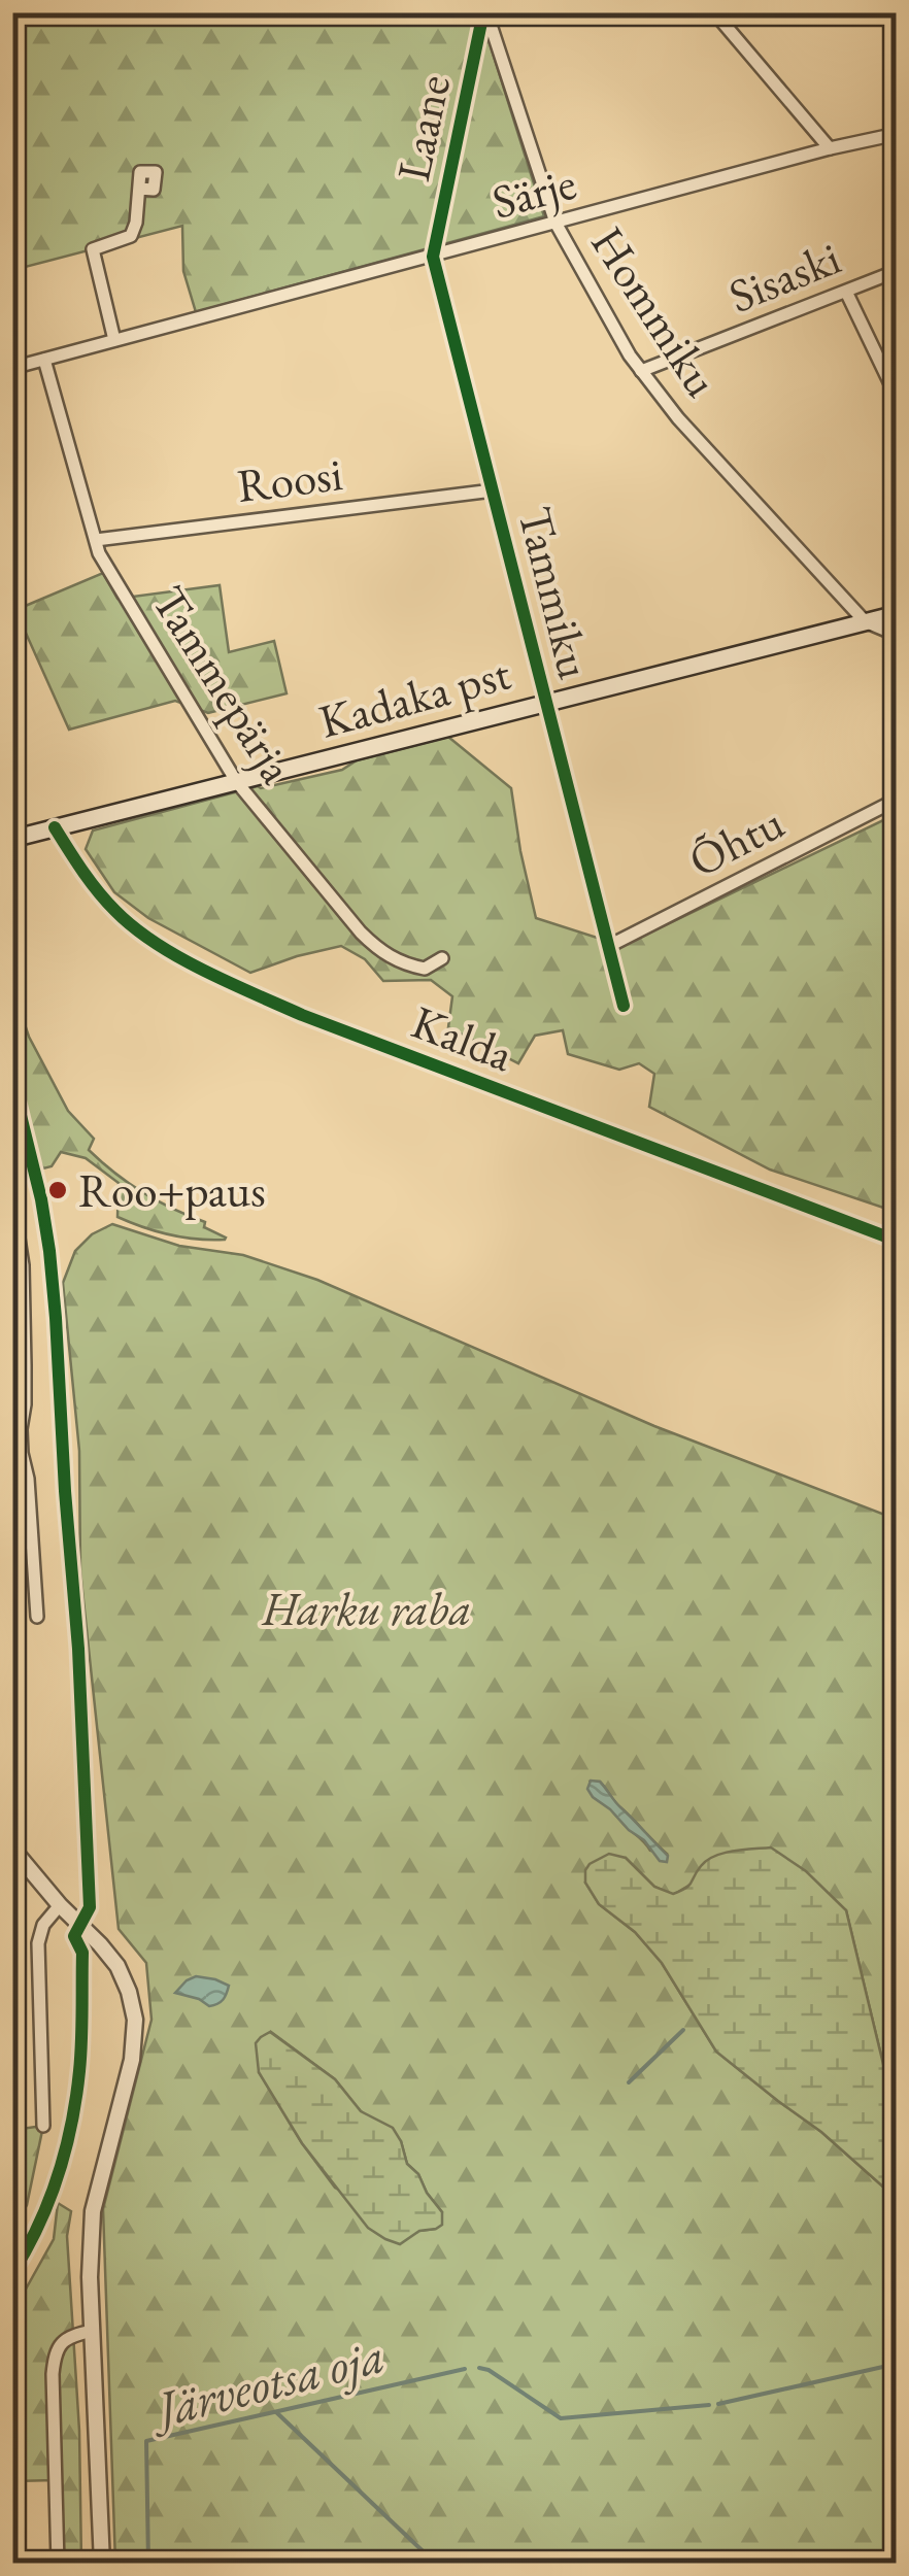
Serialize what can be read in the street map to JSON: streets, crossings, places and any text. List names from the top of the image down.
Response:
{
  "streets": {
    "main road": ["Kadaka pst"],
    "street": [
      "Laane",
      "Särje",
      "Sisaski",
      "Hommiku",
      "Roosi",
      "Tammiku",
      "Tammepärja",
      "Õhtu",
      "Kalda"
    ]
  },
  "crossings": [
    ["Laane", "Särje"],
    ["Laane", "Hommiku"],
    ["Laane", "Tammiku"],
    ["Särje", "Hommiku"],
    ["Särje", "Tammiku"],
    ["Särje", "Tammepärja"],
    ["Sisaski", "Hommiku"],
    ["Hommiku", "Kadaka pst"],
    ["Roosi", "Tammiku"],
    ["Roosi", "Tammepärja"],
    ["Tammiku", "Kadaka pst"],
    ["Tammiku", "Õhtu"],
    ["Tammepärja", "Kadaka pst"],
    ["Kadaka pst", "Kalda"]
  ],
  "water": ["Järveotsa oja"],
  "parks": ["Harku raba"],
  "places": ["Roo+paus"]
}
